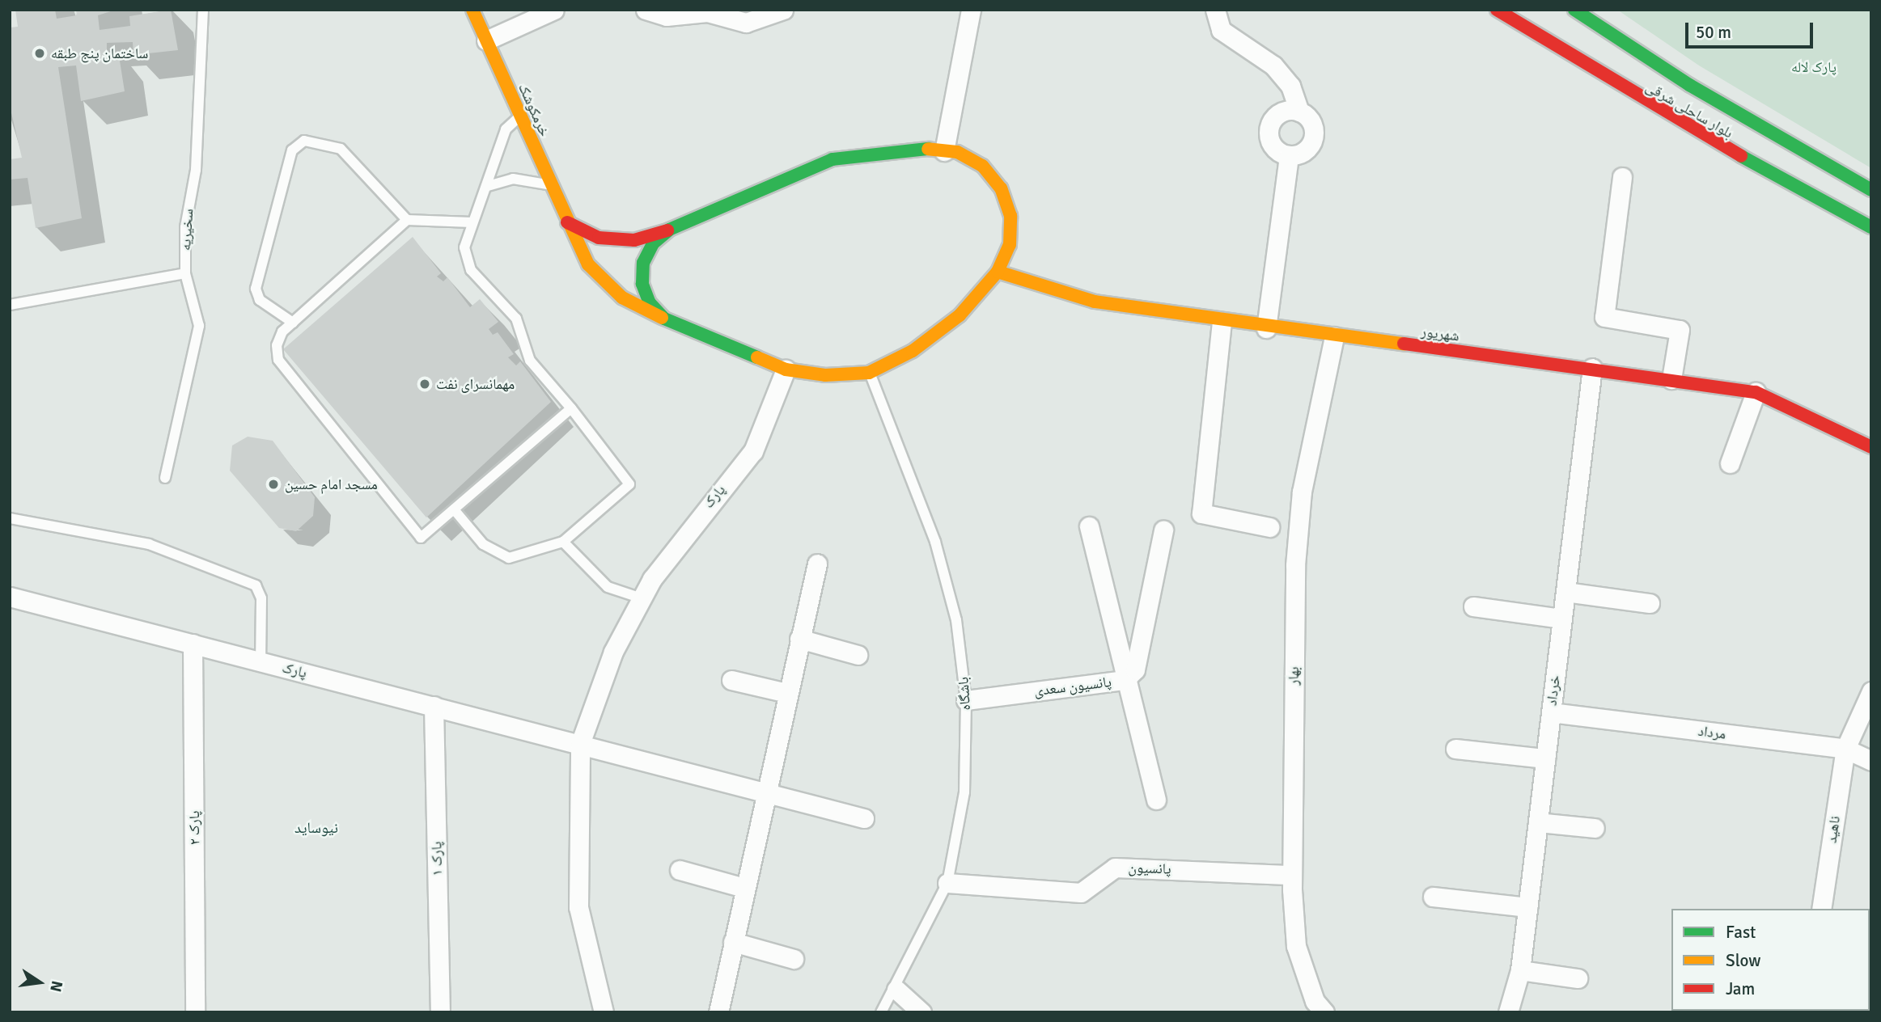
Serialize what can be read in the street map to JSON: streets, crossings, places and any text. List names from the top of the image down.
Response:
{
  "streets": {
    "street": [
      "خرمکوشک",
      "بلوار ساحلی شرقی",
      "شهریور",
      "پارک",
      "بهار",
      "پانسیون سعدی",
      "خرداد",
      "مرداد",
      "پارک ۲",
      "ناهید",
      "پارک ۱",
      "پانسیون"
    ],
    "lane": ["سخیریه", "باشگاه"]
  },
  "crossings": [
    ["خرمکوشک", "پارک"],
    ["خرمکوشک", "باشگاه"],
    ["شهریور", "بهار"],
    ["شهریور", "خرداد"],
    ["پارک", "پارک ۲"],
    ["پارک", "پارک ۱"],
    ["بهار", "پانسیون"],
    ["پانسیون سعدی", "باشگاه"],
    ["خرداد", "مرداد"],
    ["باشگاه", "پانسیون"],
    ["مرداد", "ناهید"]
  ],
  "districts": ["نیوساید"],
  "parks": ["پارک لاله"],
  "places": ["ساختمان پنج طبقه", "مهمانسرای نفت", "مسجد امام حسین"],
  "legend": ["Fast", "Slow", "Jam"],
  "scale_bar": "50 m",
  "north": "right"
}
